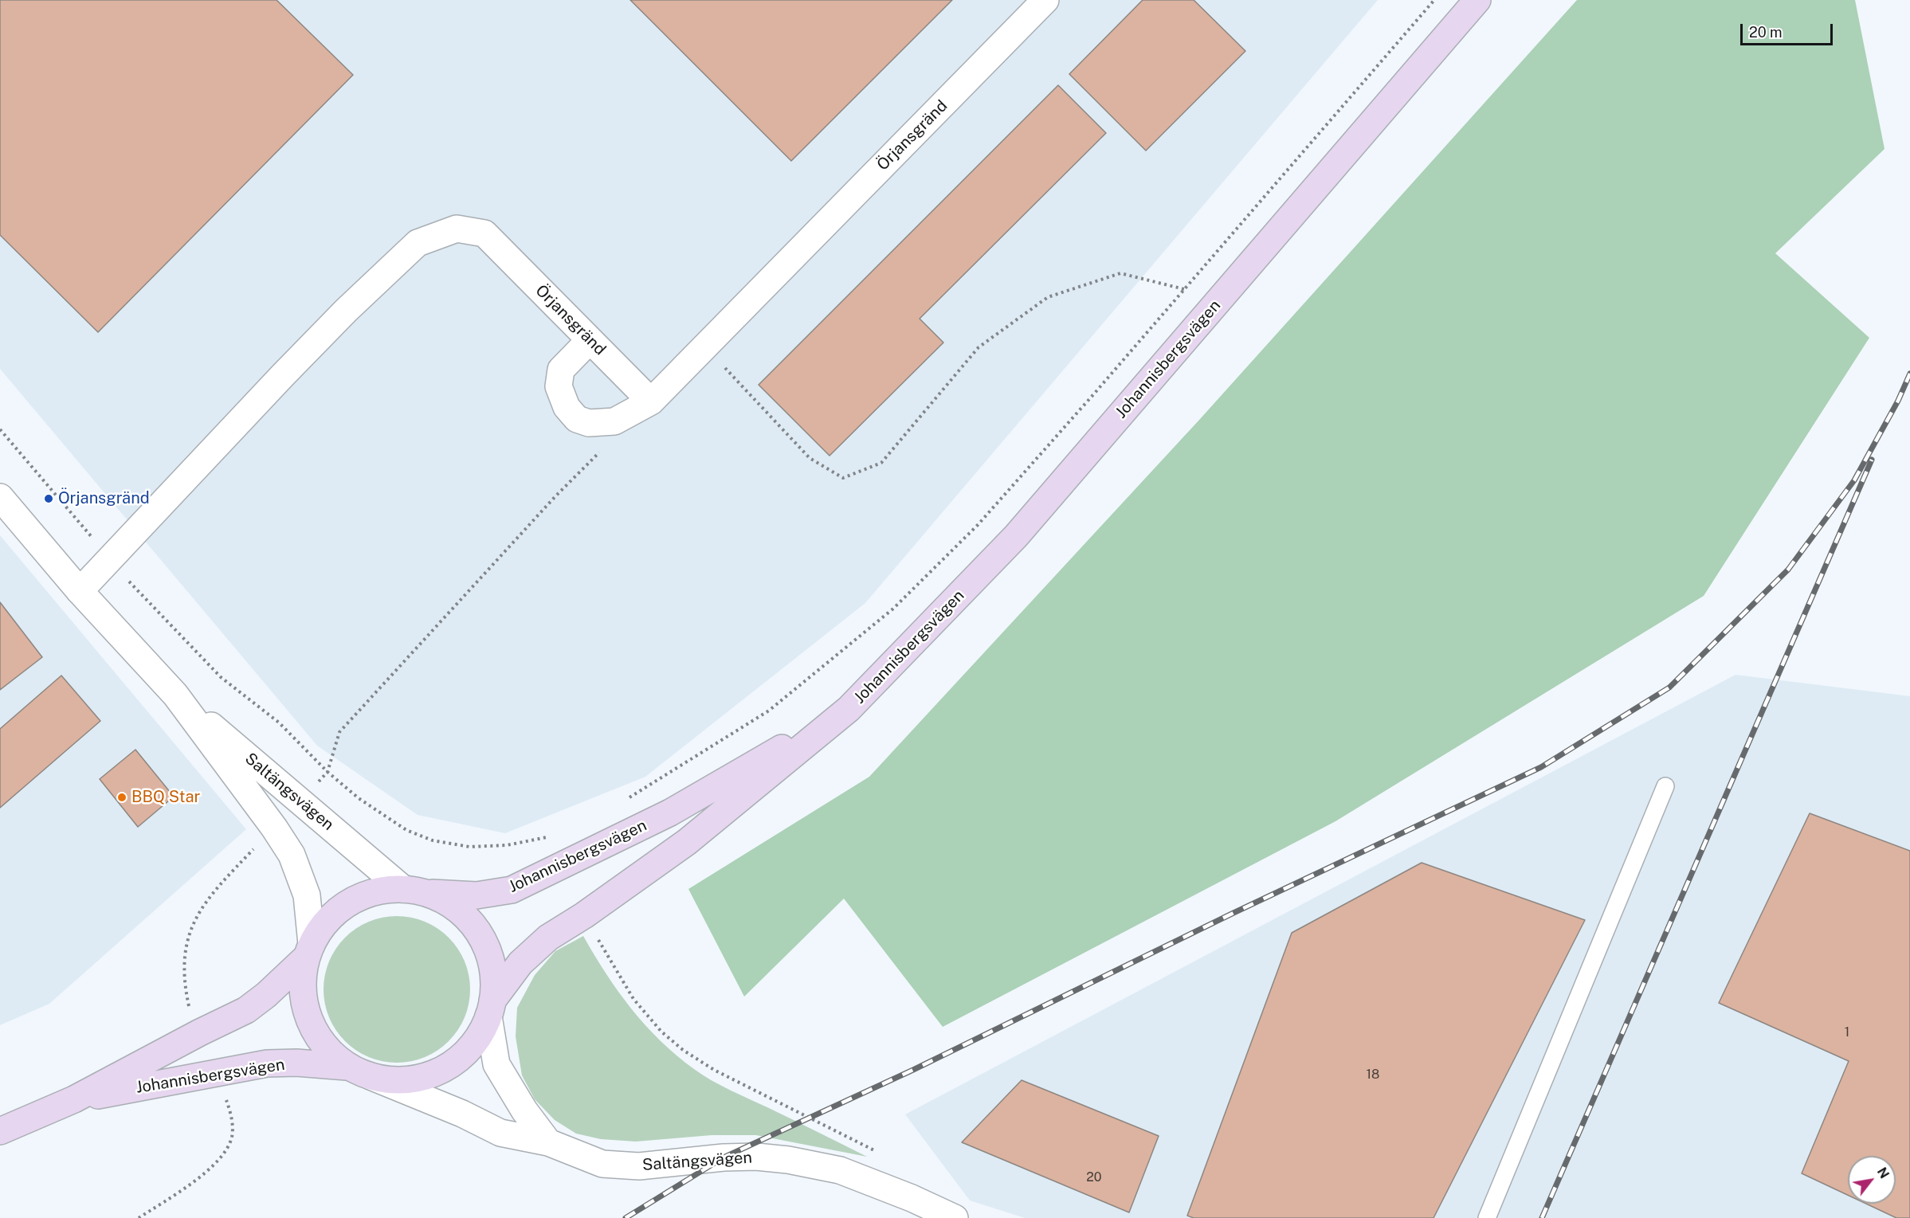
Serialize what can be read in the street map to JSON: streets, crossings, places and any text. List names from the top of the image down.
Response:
{
  "streets": {
    "main road": ["Johannisbergsvägen"],
    "street": ["Örjansgränd", "Saltängsvägen"]
  },
  "crossings": [
    ["Örjansgränd", "Saltängsvägen"],
    ["Johannisbergsvägen", "Saltängsvägen"]
  ],
  "places": ["Örjansgränd", "BBQ Star"],
  "house_numbers": ["1", "18", "20"],
  "scale_bar": "20 m",
  "north": "top right"
}
